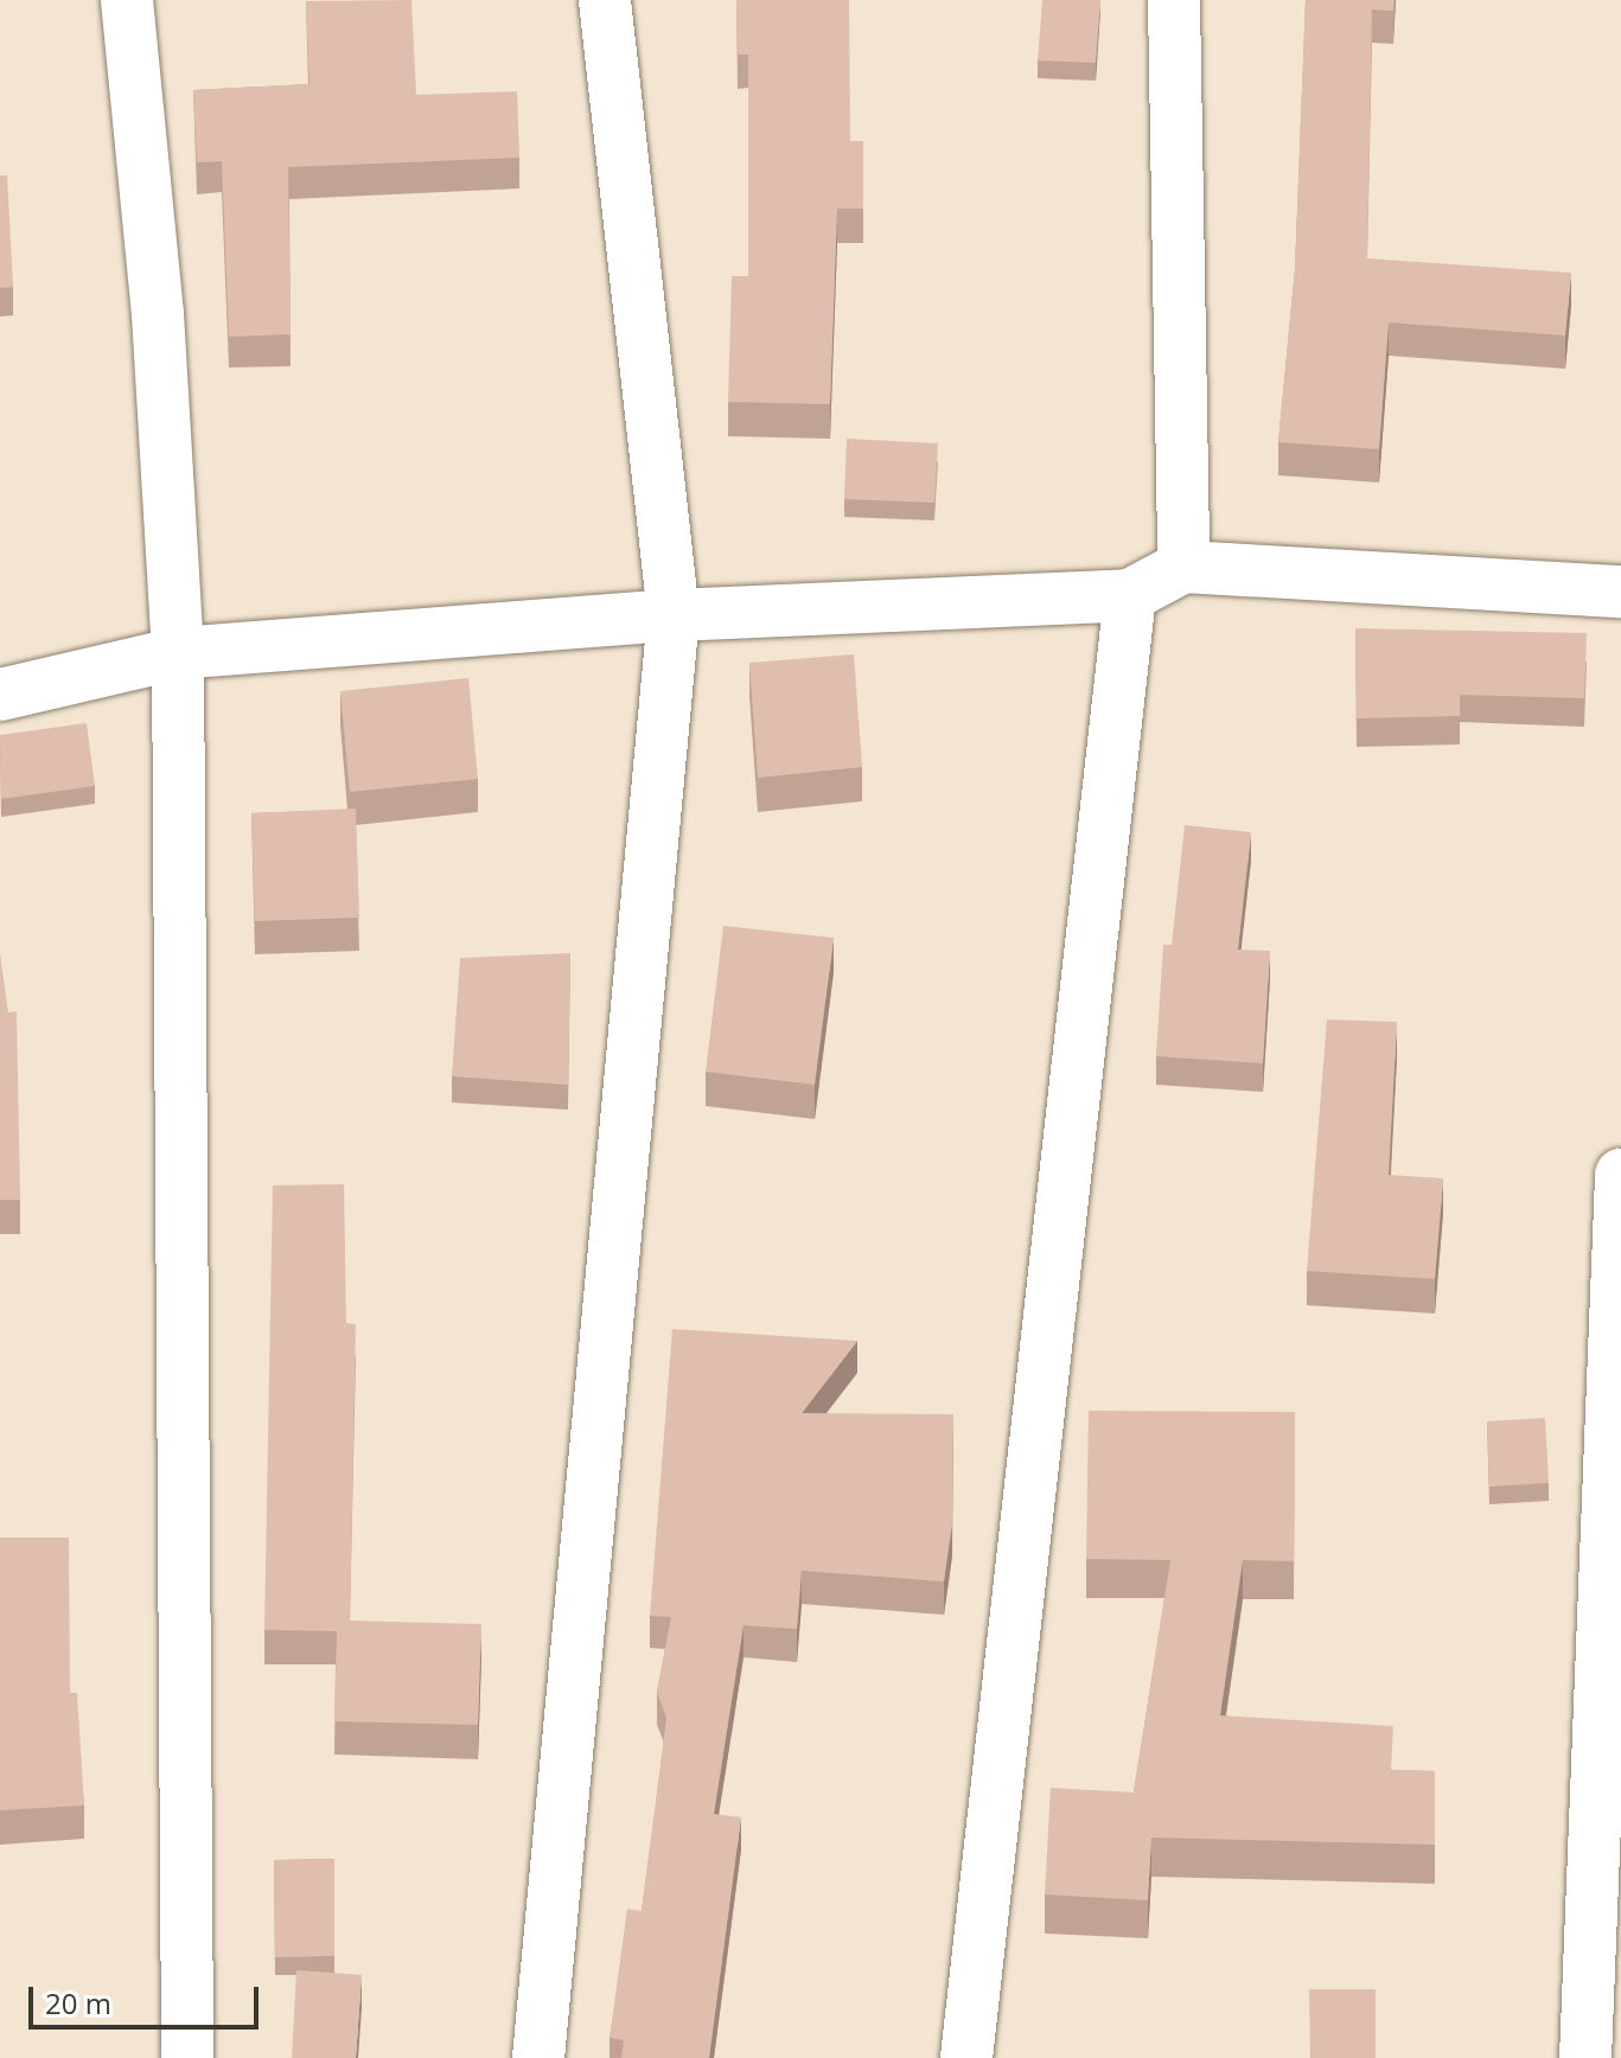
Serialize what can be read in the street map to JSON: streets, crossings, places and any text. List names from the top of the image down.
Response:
{
  "scale_bar": "20 m"
}
